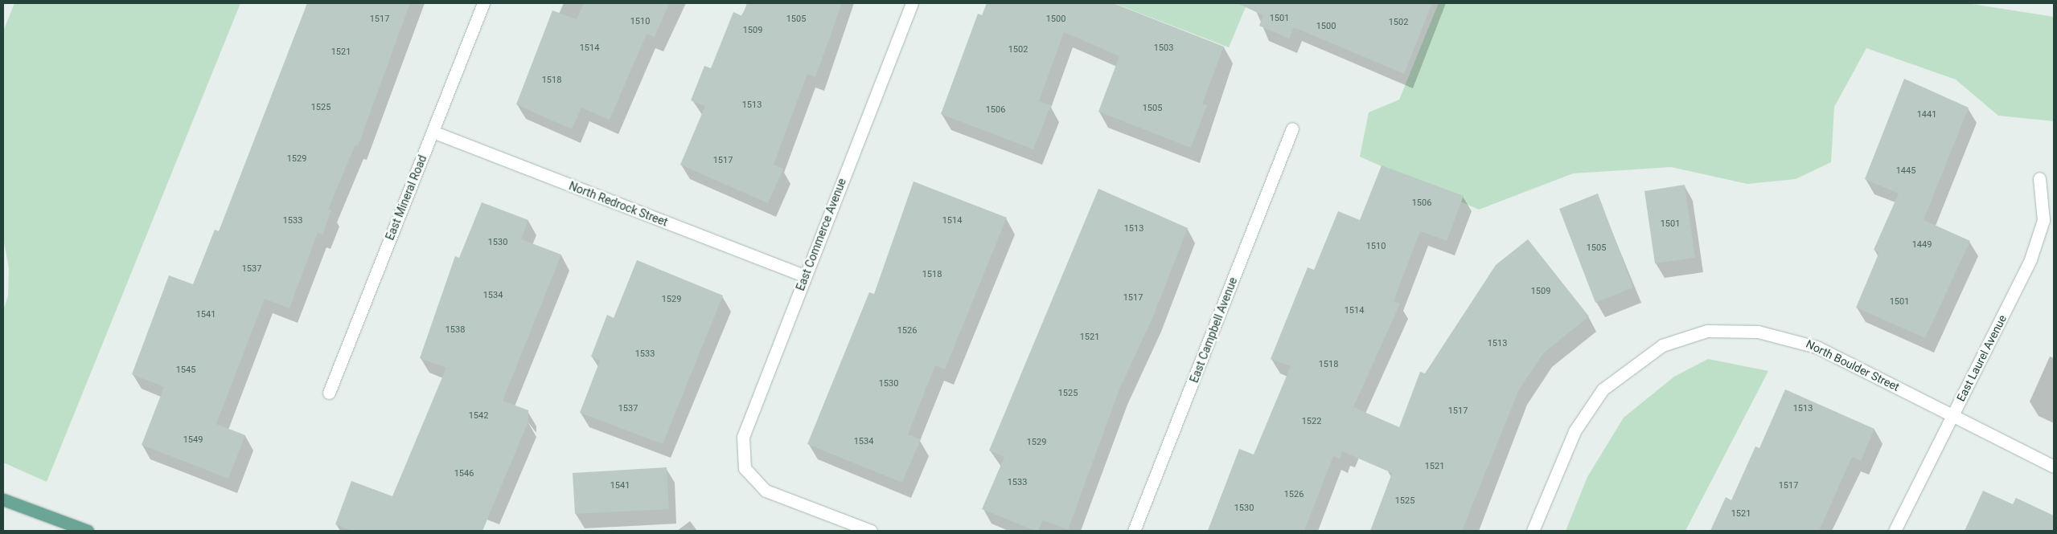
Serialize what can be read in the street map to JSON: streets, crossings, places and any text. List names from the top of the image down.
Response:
{
  "streets": {
    "street": [
      "East Mineral Road",
      "North Redrock Street",
      "East Commerce Avenue",
      "East Campbell Avenue",
      "East Laurel Avenue",
      "North Boulder Street"
    ]
  },
  "crossings": [
    ["East Mineral Road", "North Redrock Street"],
    ["North Redrock Street", "East Commerce Avenue"],
    ["East Laurel Avenue", "North Boulder Street"]
  ],
  "house_numbers": [
    "1501",
    "1517",
    "1505",
    "1500",
    "1510",
    "1502",
    "1500",
    "1509",
    "1514",
    "1503",
    "1502",
    "1521",
    "1518",
    "1513",
    "1525",
    "1505",
    "1506",
    "1441",
    "1529",
    "1517",
    "1445",
    "1506",
    "1533",
    "1514",
    "1501",
    "1513",
    "1530",
    "1449",
    "1510",
    "1505",
    "1537",
    "1518",
    "1509",
    "1534",
    "1517",
    "1529",
    "1501",
    "1514",
    "1541",
    "1538",
    "1526",
    "1521",
    "1513",
    "1533",
    "1518",
    "1545",
    "1530",
    "1525",
    "1537",
    "1513",
    "1517",
    "1542",
    "1522",
    "1549",
    "1534",
    "1529",
    "1521",
    "1546",
    "1533",
    "1541",
    "1517",
    "1526",
    "1525",
    "1530",
    "1521"
  ]
}
